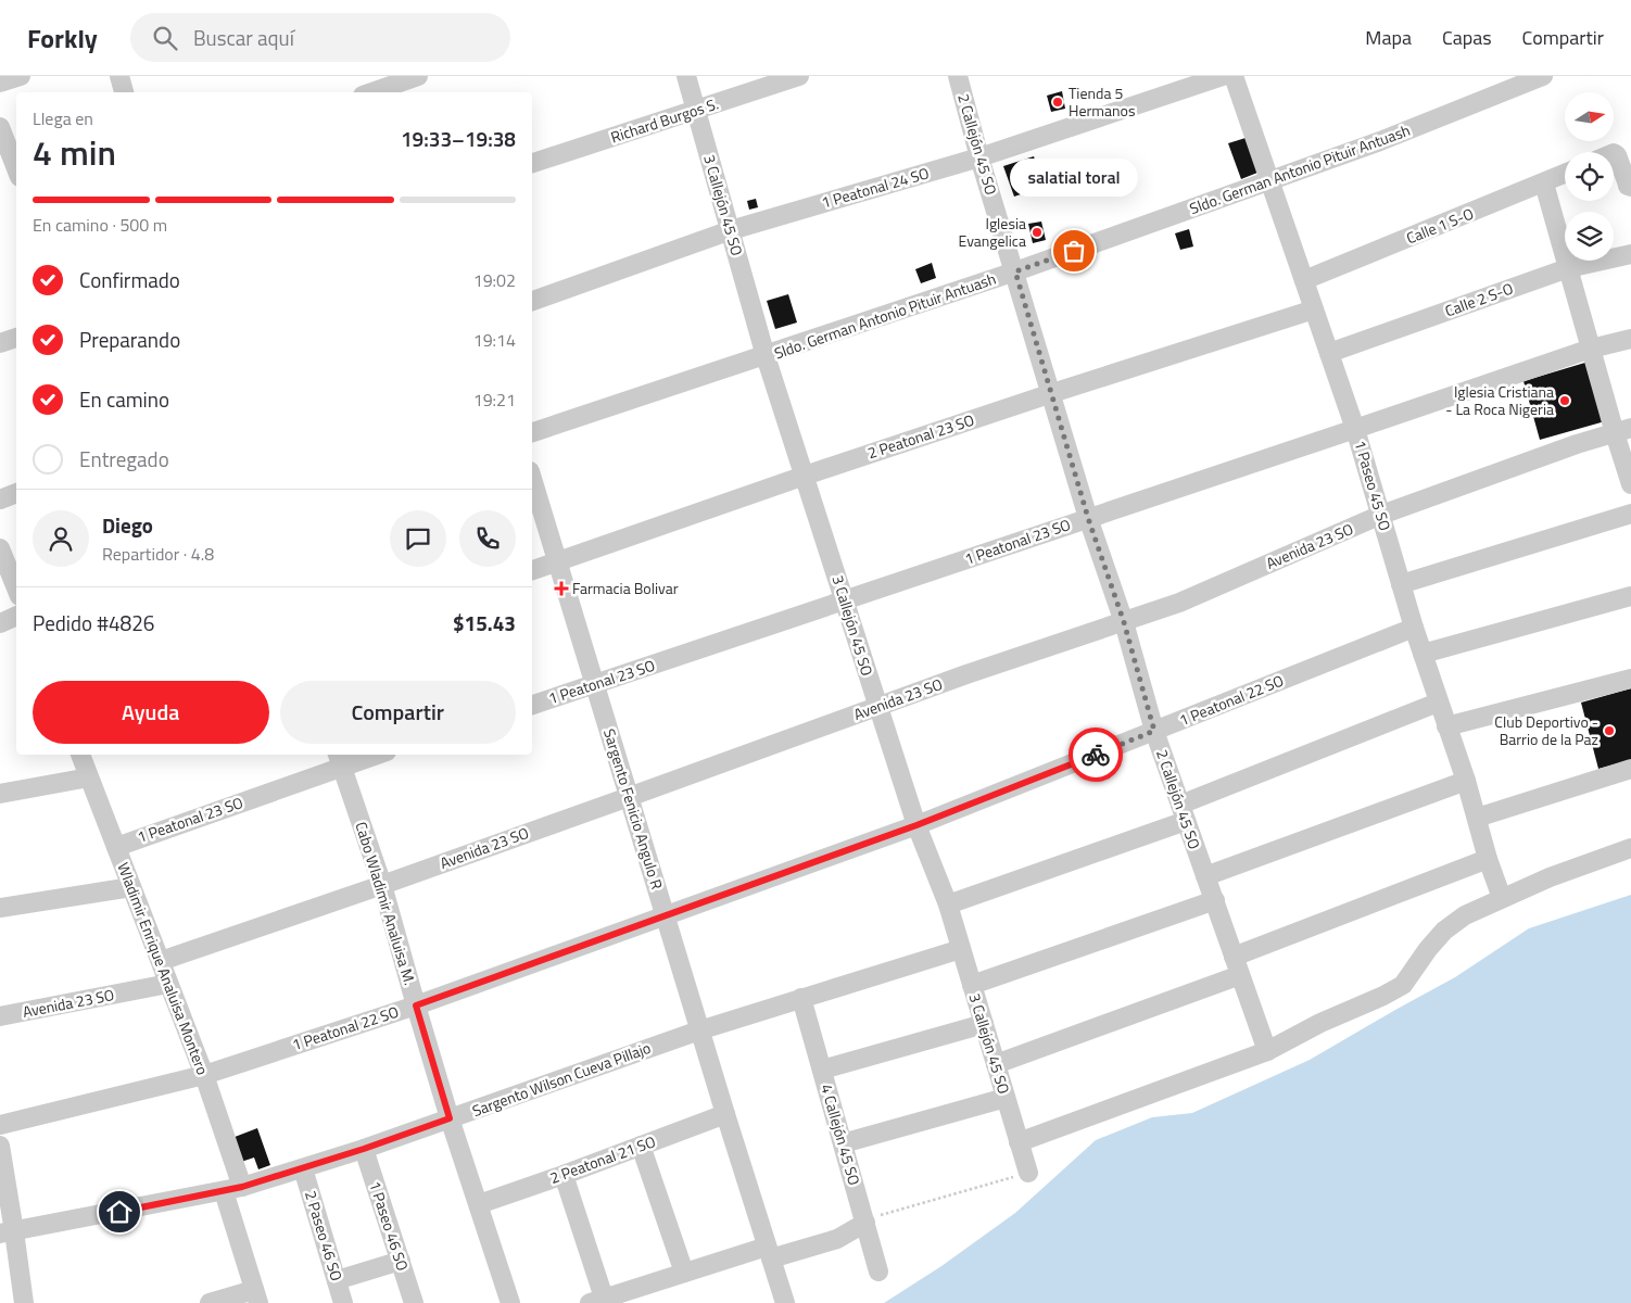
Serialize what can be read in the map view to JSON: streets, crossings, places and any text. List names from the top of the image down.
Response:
{
  "streets": {
    "street": [
      "Richard Burgos S.",
      "2 Callejón 45 SO",
      "Sldo. German Antonio Pituir Antuash",
      "1 Peatonal 24 SO",
      "3 Callejón 45 SO",
      "Calle 1 S-O",
      "Calle 2 S-O",
      "2 Peatonal 23 SO",
      "1 Paseo 45 SO",
      "1 Peatonal 23 SO",
      "Avenida 23 SO",
      "1 Peatonal 22 SO",
      "Sargento Fenicio Angulo R",
      "Cabo Wladimir Analuisa M.",
      "Wladimir Enrique Analuisa Montero",
      "Sargento Wilson Cueva Pillajo",
      "4 Callejón 45 SO",
      "2 Peatonal 21 SO",
      "1 Paseo 46 SO",
      "2 Paseo 46 SO"
    ]
  },
  "crossings": [
    ["Richard Burgos S.", "3 Callejón 45 SO"],
    ["2 Callejón 45 SO", "Sldo. German Antonio Pituir Antuash"],
    ["2 Callejón 45 SO", "1 Peatonal 24 SO"],
    ["2 Callejón 45 SO", "2 Peatonal 23 SO"],
    ["2 Callejón 45 SO", "1 Peatonal 23 SO"],
    ["2 Callejón 45 SO", "Avenida 23 SO"],
    ["2 Callejón 45 SO", "1 Peatonal 22 SO"],
    ["Sldo. German Antonio Pituir Antuash", "3 Callejón 45 SO"],
    ["Sldo. German Antonio Pituir Antuash", "1 Paseo 45 SO"],
    ["1 Peatonal 24 SO", "3 Callejón 45 SO"],
    ["3 Callejón 45 SO", "2 Peatonal 23 SO"],
    ["3 Callejón 45 SO", "1 Peatonal 23 SO"],
    ["3 Callejón 45 SO", "Avenida 23 SO"],
    ["3 Callejón 45 SO", "1 Peatonal 22 SO"],
    ["3 Callejón 45 SO", "Sargento Wilson Cueva Pillajo"],
    ["Calle 1 S-O", "1 Paseo 45 SO"],
    ["Calle 2 S-O", "1 Paseo 45 SO"],
    ["2 Peatonal 23 SO", "1 Paseo 45 SO"],
    ["2 Peatonal 23 SO", "Sargento Fenicio Angulo R"],
    ["1 Paseo 45 SO", "1 Peatonal 23 SO"],
    ["1 Paseo 45 SO", "Avenida 23 SO"],
    ["1 Paseo 45 SO", "1 Peatonal 22 SO"],
    ["1 Peatonal 23 SO", "Sargento Fenicio Angulo R"],
    ["1 Peatonal 23 SO", "Cabo Wladimir Analuisa M."],
    ["1 Peatonal 23 SO", "Wladimir Enrique Analuisa Montero"],
    ["Avenida 23 SO", "Sargento Fenicio Angulo R"],
    ["Avenida 23 SO", "Cabo Wladimir Analuisa M."],
    ["Avenida 23 SO", "Wladimir Enrique Analuisa Montero"],
    ["1 Peatonal 22 SO", "Sargento Fenicio Angulo R"],
    ["1 Peatonal 22 SO", "Cabo Wladimir Analuisa M."],
    ["1 Peatonal 22 SO", "Wladimir Enrique Analuisa Montero"],
    ["Sargento Fenicio Angulo R", "Sargento Wilson Cueva Pillajo"],
    ["Sargento Fenicio Angulo R", "2 Peatonal 21 SO"],
    ["Cabo Wladimir Analuisa M.", "Sargento Wilson Cueva Pillajo"],
    ["Cabo Wladimir Analuisa M.", "2 Peatonal 21 SO"],
    ["Wladimir Enrique Analuisa Montero", "Sargento Wilson Cueva Pillajo"],
    ["Sargento Wilson Cueva Pillajo", "4 Callejón 45 SO"],
    ["Sargento Wilson Cueva Pillajo", "1 Paseo 46 SO"],
    ["Sargento Wilson Cueva Pillajo", "2 Paseo 46 SO"]
  ],
  "places": {
    "other": [
      "Tienda 5 Hermanos",
      "Iglesia Evangelica",
      "salatial toral",
      "Iglesia Cristiana - La Roca Nigeria",
      "Club Deportivo - Barrio de la Paz"
    ],
    "health": ["Farmacia Bolivar"]
  },
  "north": "right",
  "page": {
    "header": "Forkly",
    "search": "Buscar aquí",
    "nav": ["Mapa", "Capas", "Compartir"],
    "heading": ["4 min", "Llega en", "19:33–19:38"],
    "panel": [
      "Diego",
      "Repartidor · 4.8",
      "Pedido #4826",
      "$15.43"
    ],
    "bubble": "salatial toral",
    "bar": "En camino · 500 m",
    "list": [
      ["Confirmado", "19:02"],
      ["Preparando", "19:14"],
      ["En camino", "19:21"],
      "Entregado"
    ],
    "buttons": ["Ayuda", "Compartir"]
  }
}
